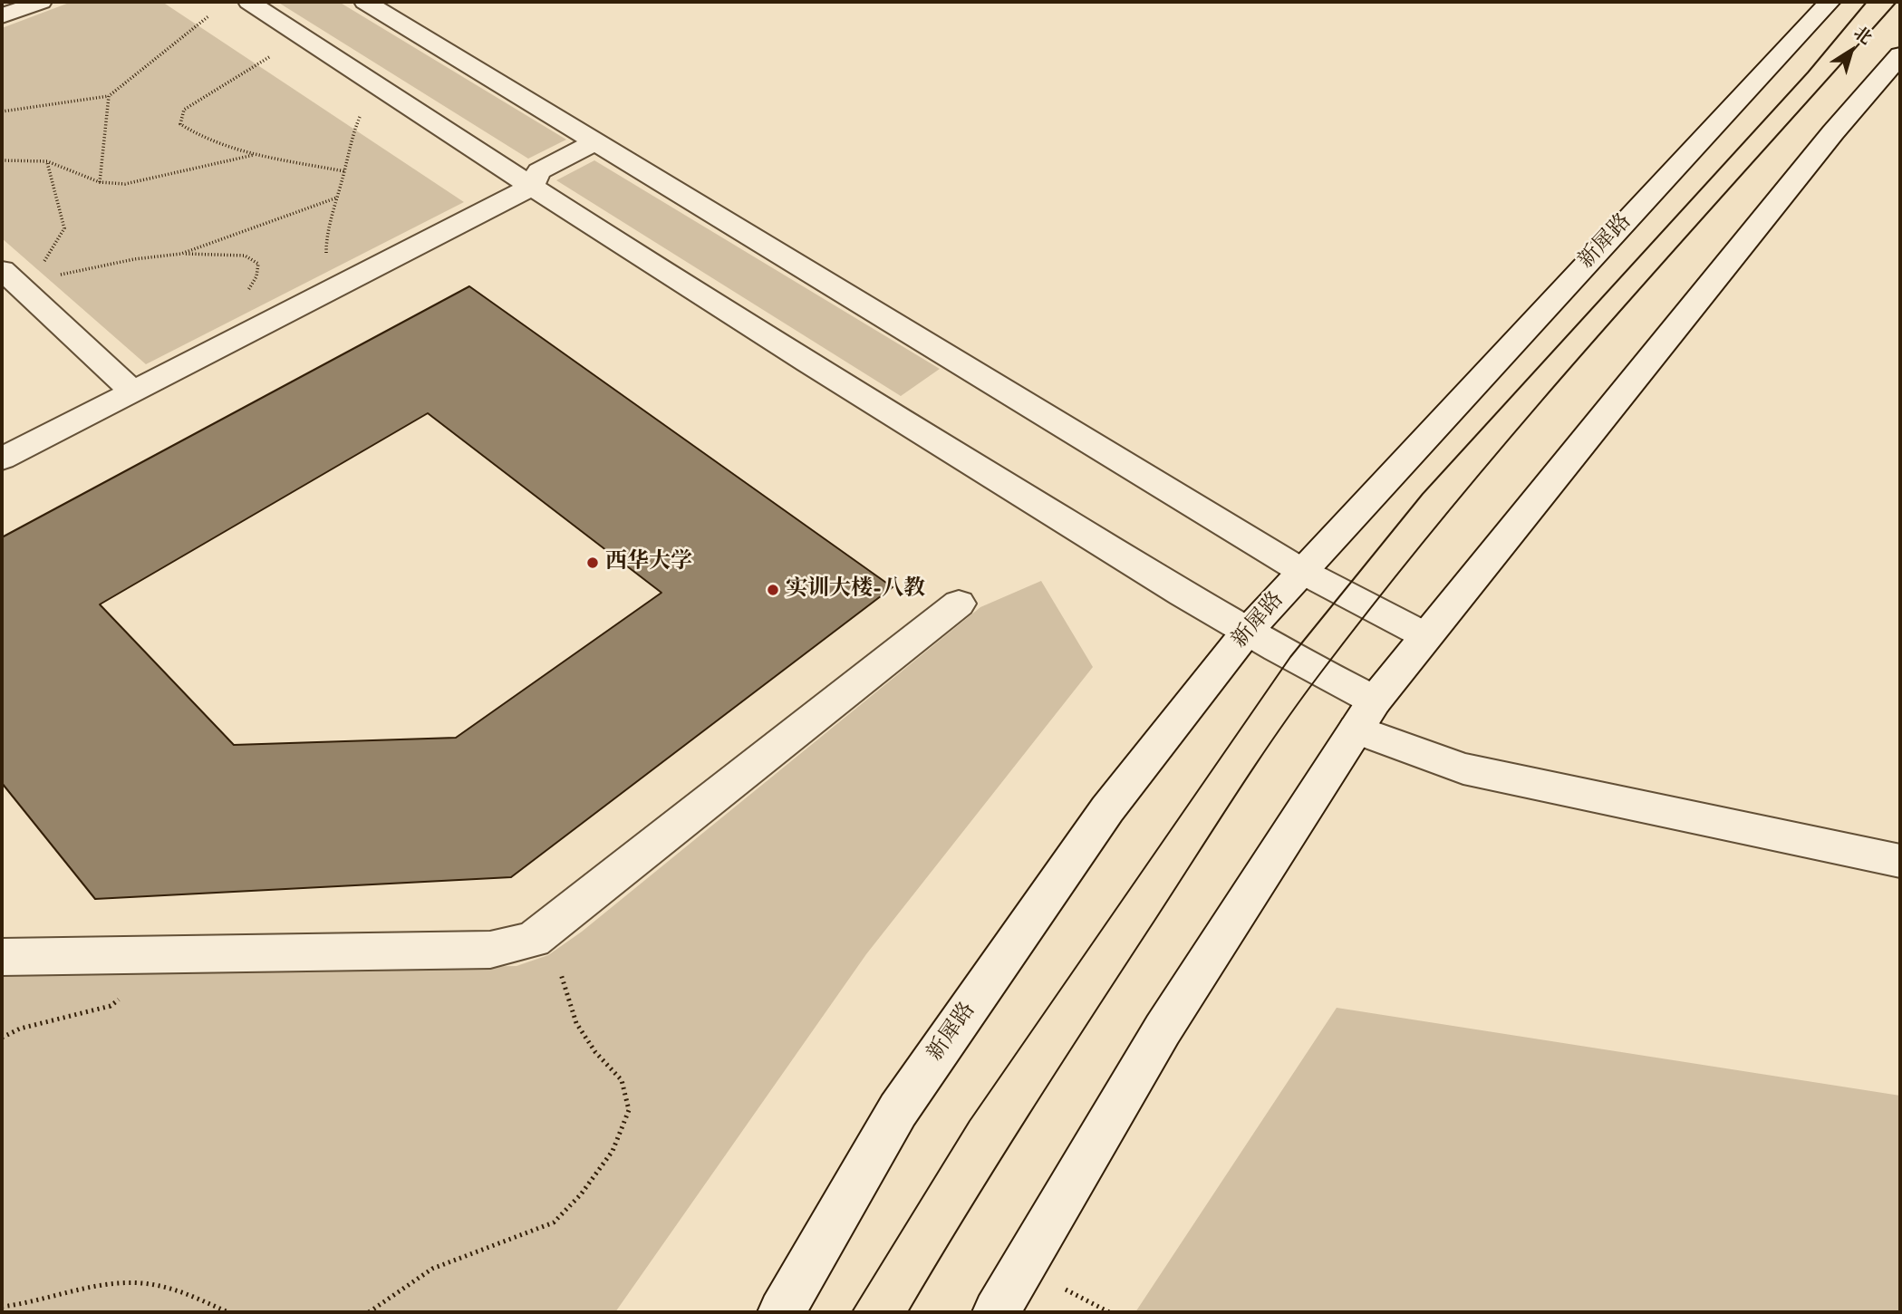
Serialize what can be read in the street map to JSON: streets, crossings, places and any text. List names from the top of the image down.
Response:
{
  "streets": {
    "street": ["新犀路"]
  },
  "places": ["西华大学", "实训大楼-八教"],
  "north": "top right"
}
